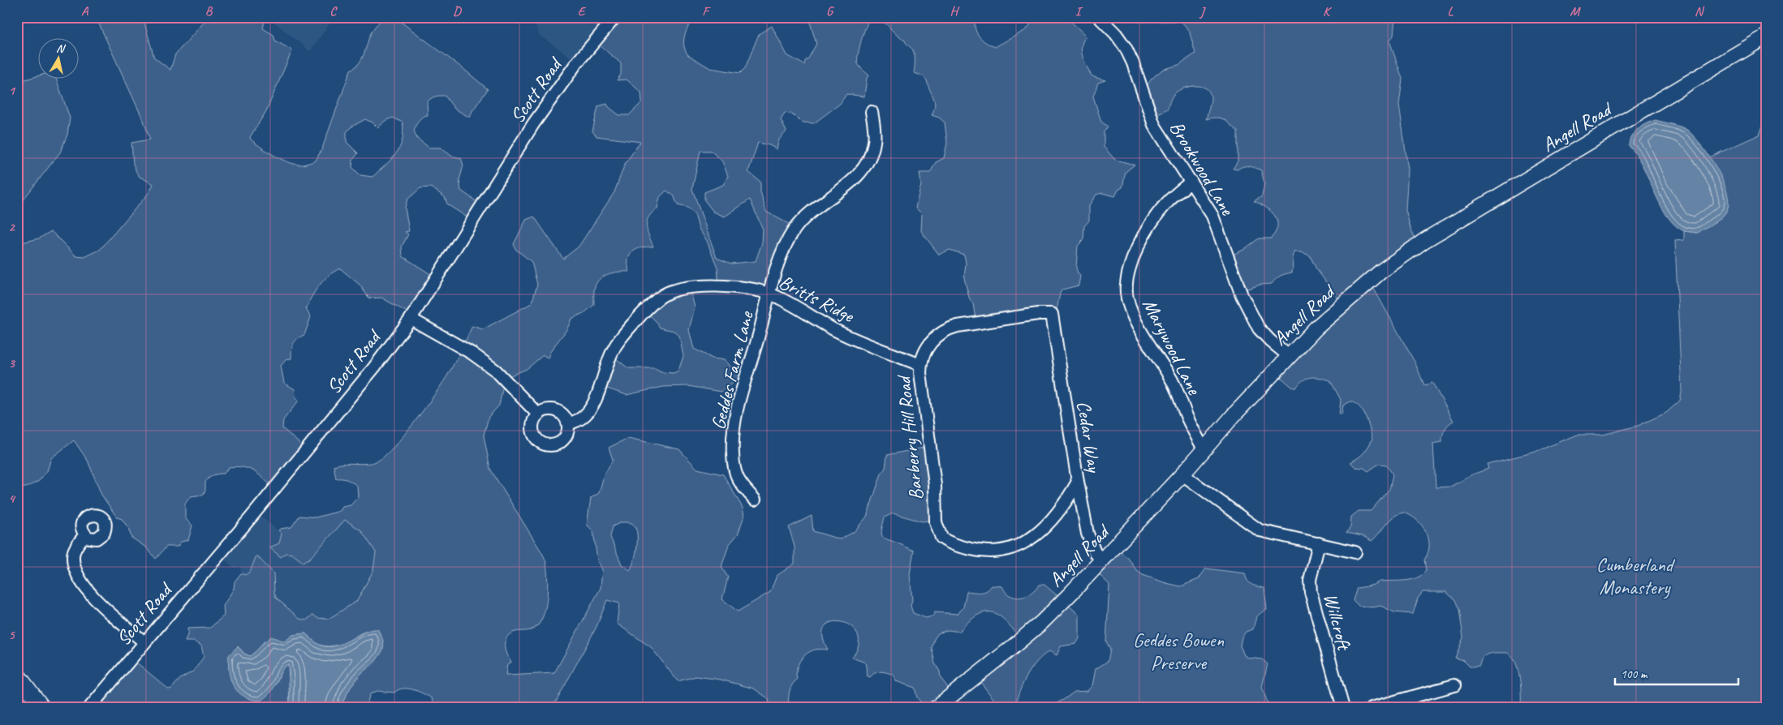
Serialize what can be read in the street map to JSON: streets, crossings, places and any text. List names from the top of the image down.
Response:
{
  "streets": {
    "main road": ["Angell Road"],
    "street": [
      "Scott Road",
      "Brookwood Lane",
      "Britts Ridge",
      "Marywood Lane",
      "Geddes Farm Lane",
      "Cedar Way",
      "Barberry Hill Road",
      "Willcroft"
    ]
  },
  "crossings": [
    ["Angell Road", "Brookwood Lane"],
    ["Angell Road", "Marywood Lane"],
    ["Angell Road", "Cedar Way"],
    ["Brookwood Lane", "Marywood Lane"],
    ["Britts Ridge", "Geddes Farm Lane"],
    ["Britts Ridge", "Barberry Hill Road"],
    ["Cedar Way", "Barberry Hill Road"]
  ],
  "parks": ["Cumberland Monastery", "Geddes Bowen Preserve"],
  "scale_bar": "100 m",
  "north": "top",
  "grid": {
    "columns": [
      "A",
      "B",
      "C",
      "D",
      "E",
      "F",
      "G",
      "H",
      "I",
      "J",
      "K",
      "L",
      "M",
      "N"
    ],
    "rows": [
      "1",
      "2",
      "3",
      "4",
      "5"
    ]
  }
}
